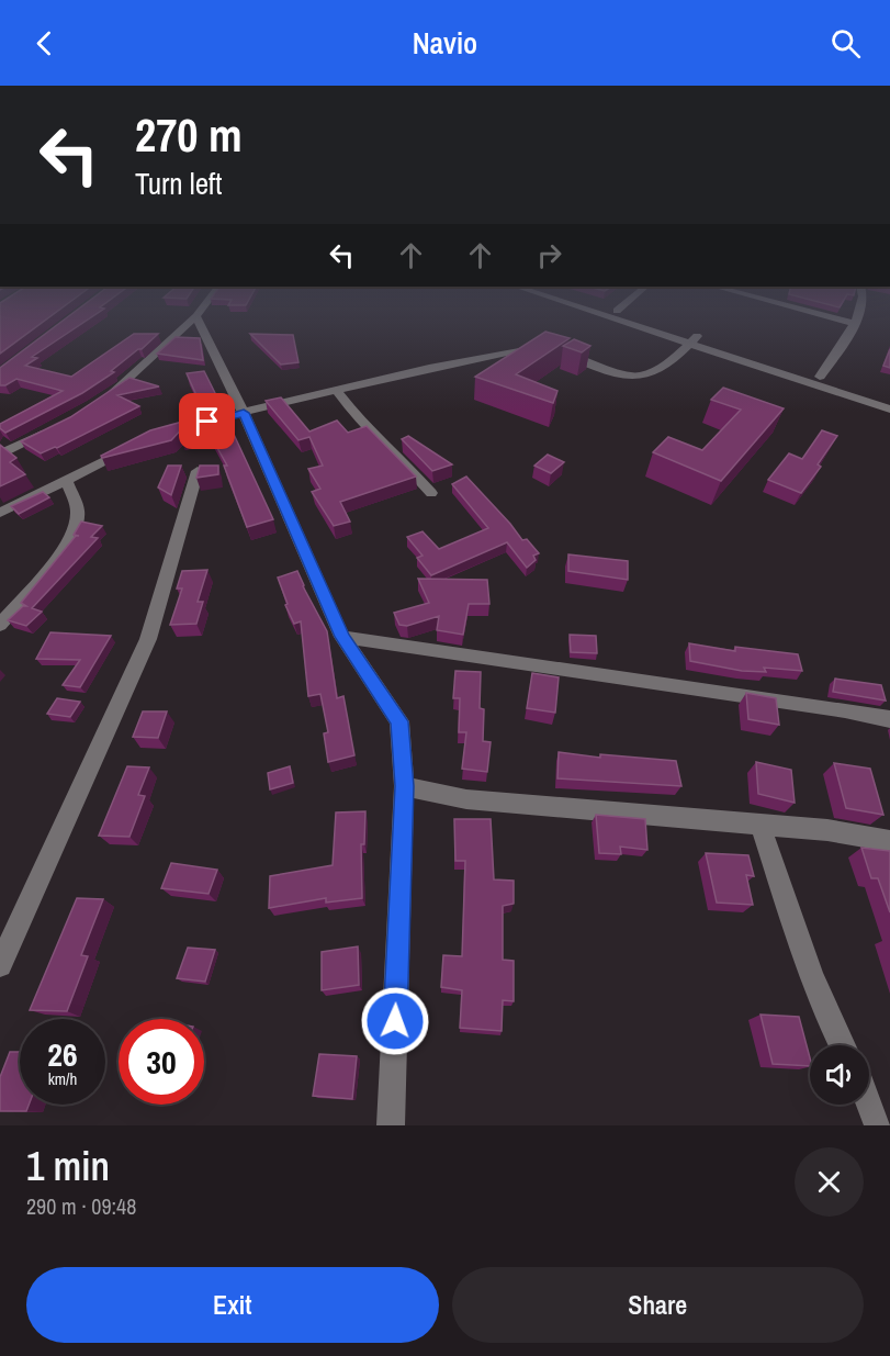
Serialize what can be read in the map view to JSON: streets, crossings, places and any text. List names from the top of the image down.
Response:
{
  "page": {
    "header": "Navio",
    "turn": ["270 m", "Turn left"],
    "speed": "26 km/h",
    "limit": "30",
    "heading": ["1 min", "290 m · 09:48"],
    "buttons": ["Exit", "Share"]
  }
}
